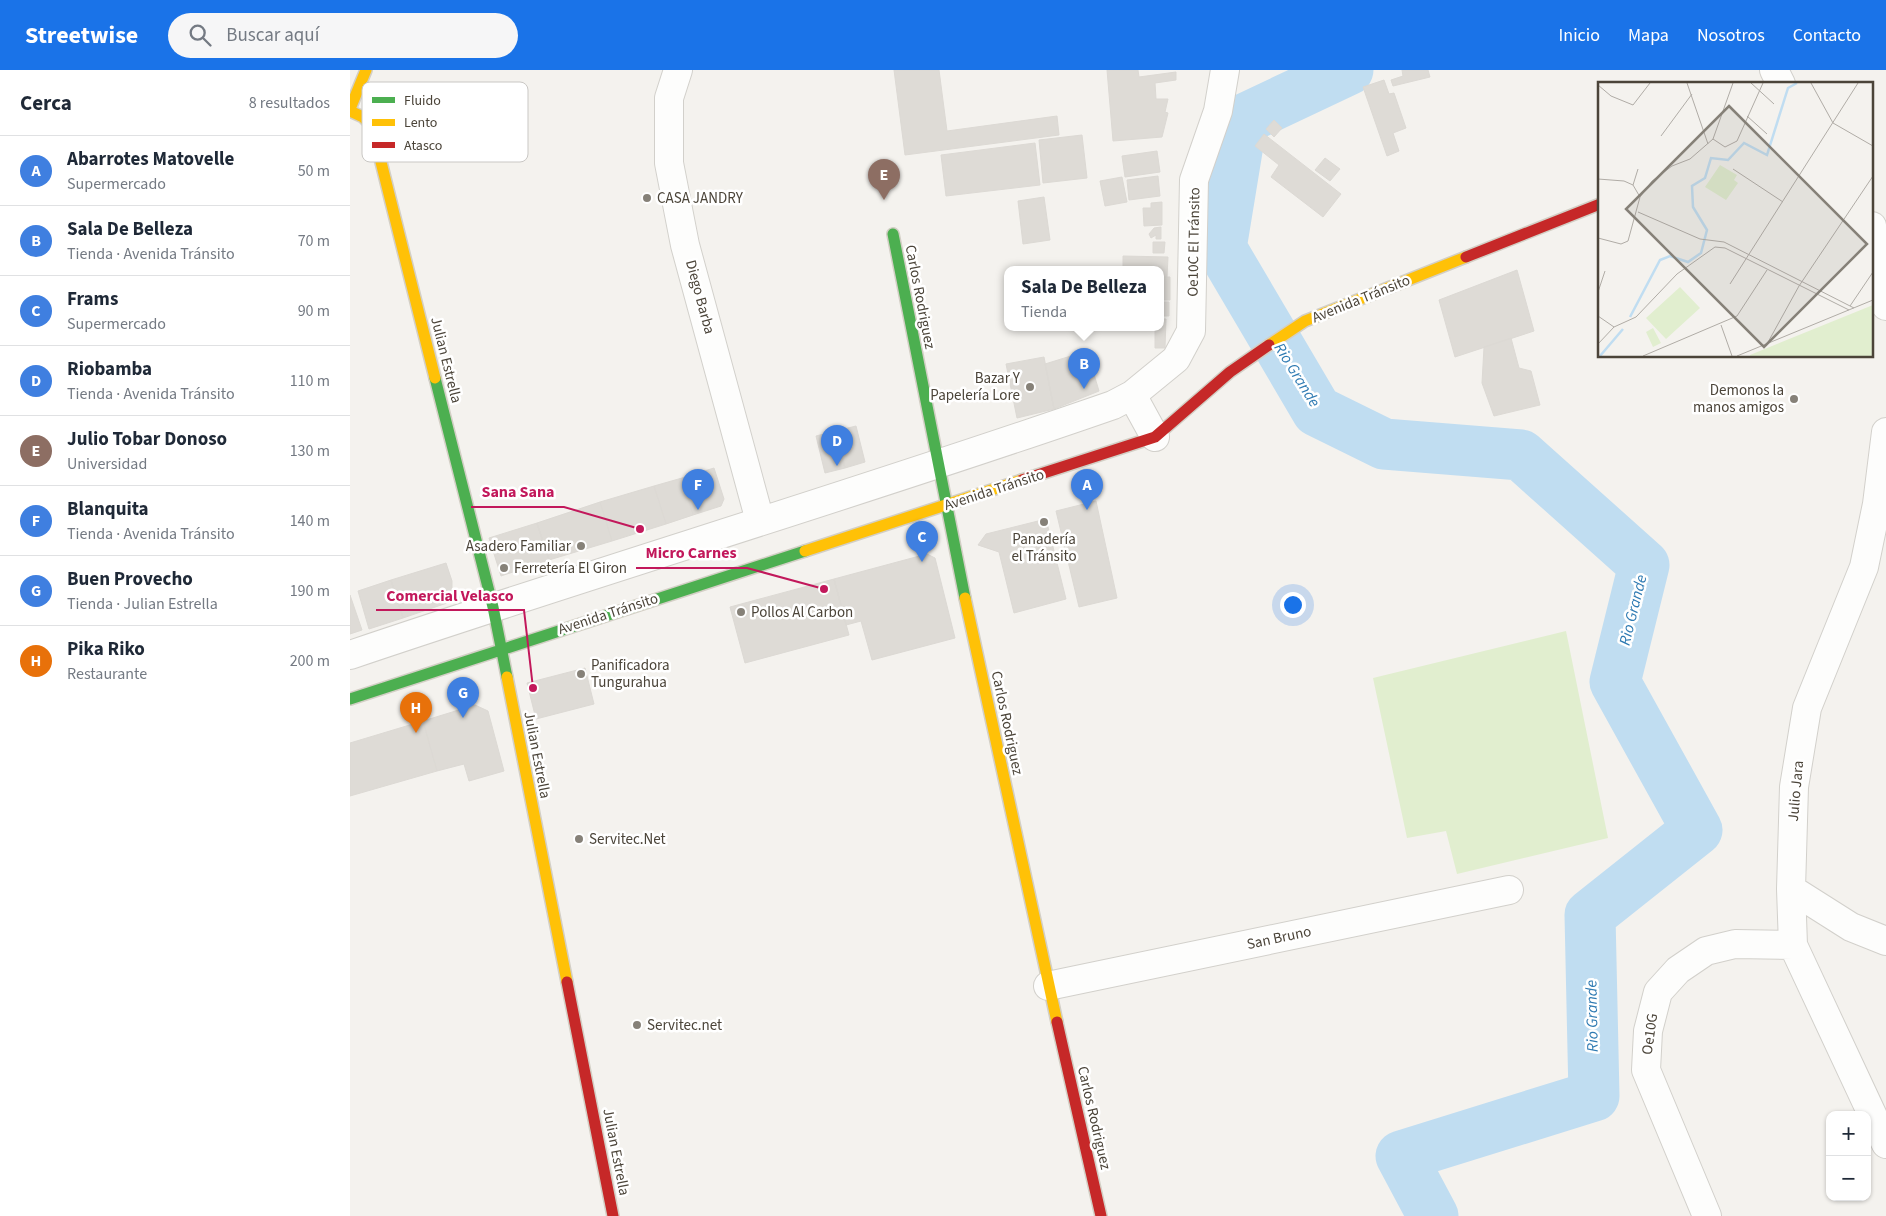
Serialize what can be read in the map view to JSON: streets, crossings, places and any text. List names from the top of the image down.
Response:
{
  "streets": {
    "street": [
      "Oe10C El Tránsito",
      "Diego Barba",
      "Carlos Rodriguez",
      "Avenida Tránsito",
      "Julian Estrella",
      "Julio Jara",
      "San Bruno",
      "Oe10G"
    ]
  },
  "crossings": [
    ["Carlos Rodriguez", "Avenida Tránsito"],
    ["Carlos Rodriguez", "San Bruno"],
    ["Avenida Tránsito", "Julian Estrella"],
    ["Julio Jara", "Oe10G"]
  ],
  "water": ["Rio Grande"],
  "places": [
    "CASA JANDRY",
    "Bazar Y Papelería Lore",
    "Demonos la manos amigos",
    "Panadería el Tránsito",
    "Sana Sana",
    "Asadero Familiar",
    "Ferretería El Giron",
    "Micro Carnes",
    "Pollos Al Carbon",
    "Panificadora Tungurahua",
    "Comercial Velasco",
    "Servitec.Net",
    "Servitec.net"
  ],
  "legend": ["Fluido", "Lento", "Atasco"],
  "page": {
    "header": "Streetwise",
    "search": "Buscar aquí",
    "nav": [
      "Inicio",
      "Mapa",
      "Nosotros",
      "Contacto"
    ],
    "heading": ["Cerca", "8 resultados"],
    "list": [
      {
        "mark": "A",
        "name": "Abarrotes Matovelle",
        "note": "Supermercado",
        "value": "50 m"
      },
      {
        "mark": "B",
        "name": "Sala De Belleza",
        "note": "Tienda · Avenida Tránsito",
        "value": "70 m"
      },
      {
        "mark": "C",
        "name": "Frams",
        "note": "Supermercado",
        "value": "90 m"
      },
      {
        "mark": "D",
        "name": "Riobamba",
        "note": "Tienda · Avenida Tránsito",
        "value": "110 m"
      },
      {
        "mark": "E",
        "name": "Julio Tobar Donoso",
        "note": "Universidad",
        "value": "130 m"
      },
      {
        "mark": "F",
        "name": "Blanquita",
        "note": "Tienda · Avenida Tránsito",
        "value": "140 m"
      },
      {
        "mark": "G",
        "name": "Buen Provecho",
        "note": "Tienda · Julian Estrella",
        "value": "190 m"
      },
      {
        "mark": "H",
        "name": "Pika Riko",
        "note": "Restaurante",
        "value": "200 m"
      }
    ],
    "pins": [
      "E",
      "B",
      "D",
      "A",
      "F",
      "C",
      "G",
      "H"
    ],
    "popup": ["Sala De Belleza", "Tienda"],
    "map_buttons": ["+", "−"]
  }
}
